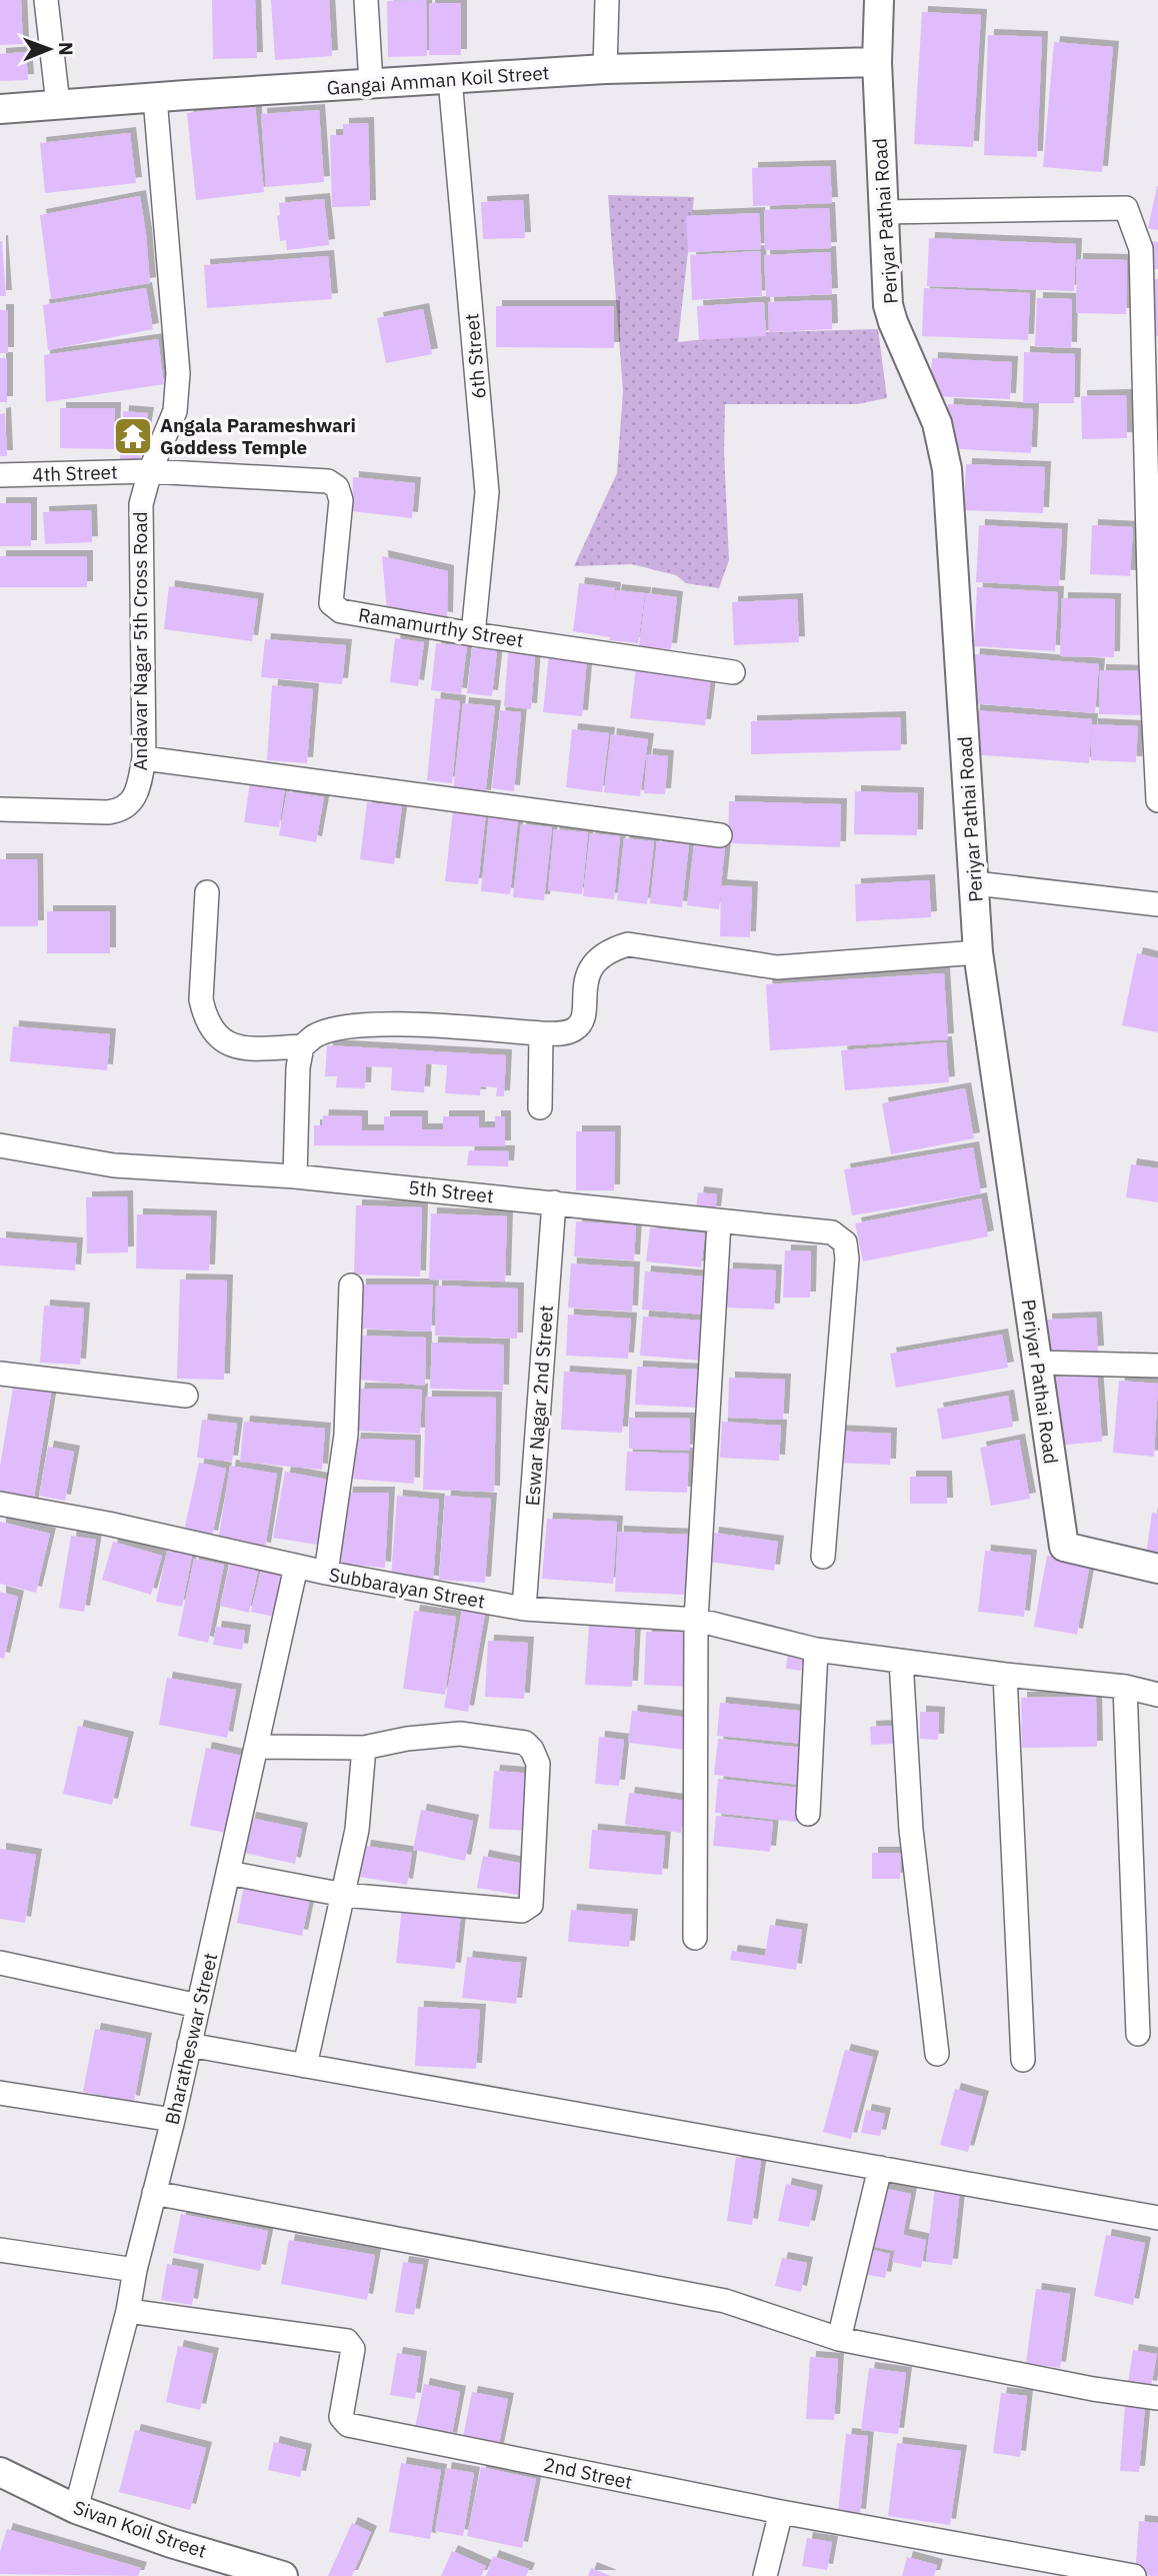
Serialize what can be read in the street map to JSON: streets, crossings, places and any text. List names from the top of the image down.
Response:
{
  "streets": {
    "street": [
      "Gangai Amman Koil Street",
      "Periyar Pathai Road",
      "6th Street",
      "4th Street",
      "Ramamurthy Street",
      "Andavar Nagar 5th Cross Road",
      "5th Street",
      "Eswar Nagar 2nd Street",
      "Subbarayan Street",
      "Bharatheswar Street",
      "2nd Street",
      "Sivan Koil Street"
    ]
  },
  "crossings": [
    ["Gangai Amman Koil Street", "Periyar Pathai Road"],
    ["Gangai Amman Koil Street", "6th Street"],
    ["Gangai Amman Koil Street", "Andavar Nagar 5th Cross Road"],
    ["6th Street", "Ramamurthy Street"],
    ["4th Street", "Ramamurthy Street"],
    ["4th Street", "Andavar Nagar 5th Cross Road"],
    ["Ramamurthy Street", "Andavar Nagar 5th Cross Road"],
    ["5th Street", "Eswar Nagar 2nd Street"],
    ["Eswar Nagar 2nd Street", "Subbarayan Street"],
    ["Subbarayan Street", "Bharatheswar Street"],
    ["Bharatheswar Street", "2nd Street"],
    ["Bharatheswar Street", "Sivan Koil Street"]
  ],
  "places": {
    "temple": ["Angala Parameshwari Goddess Temple"]
  },
  "north": "right"
}
